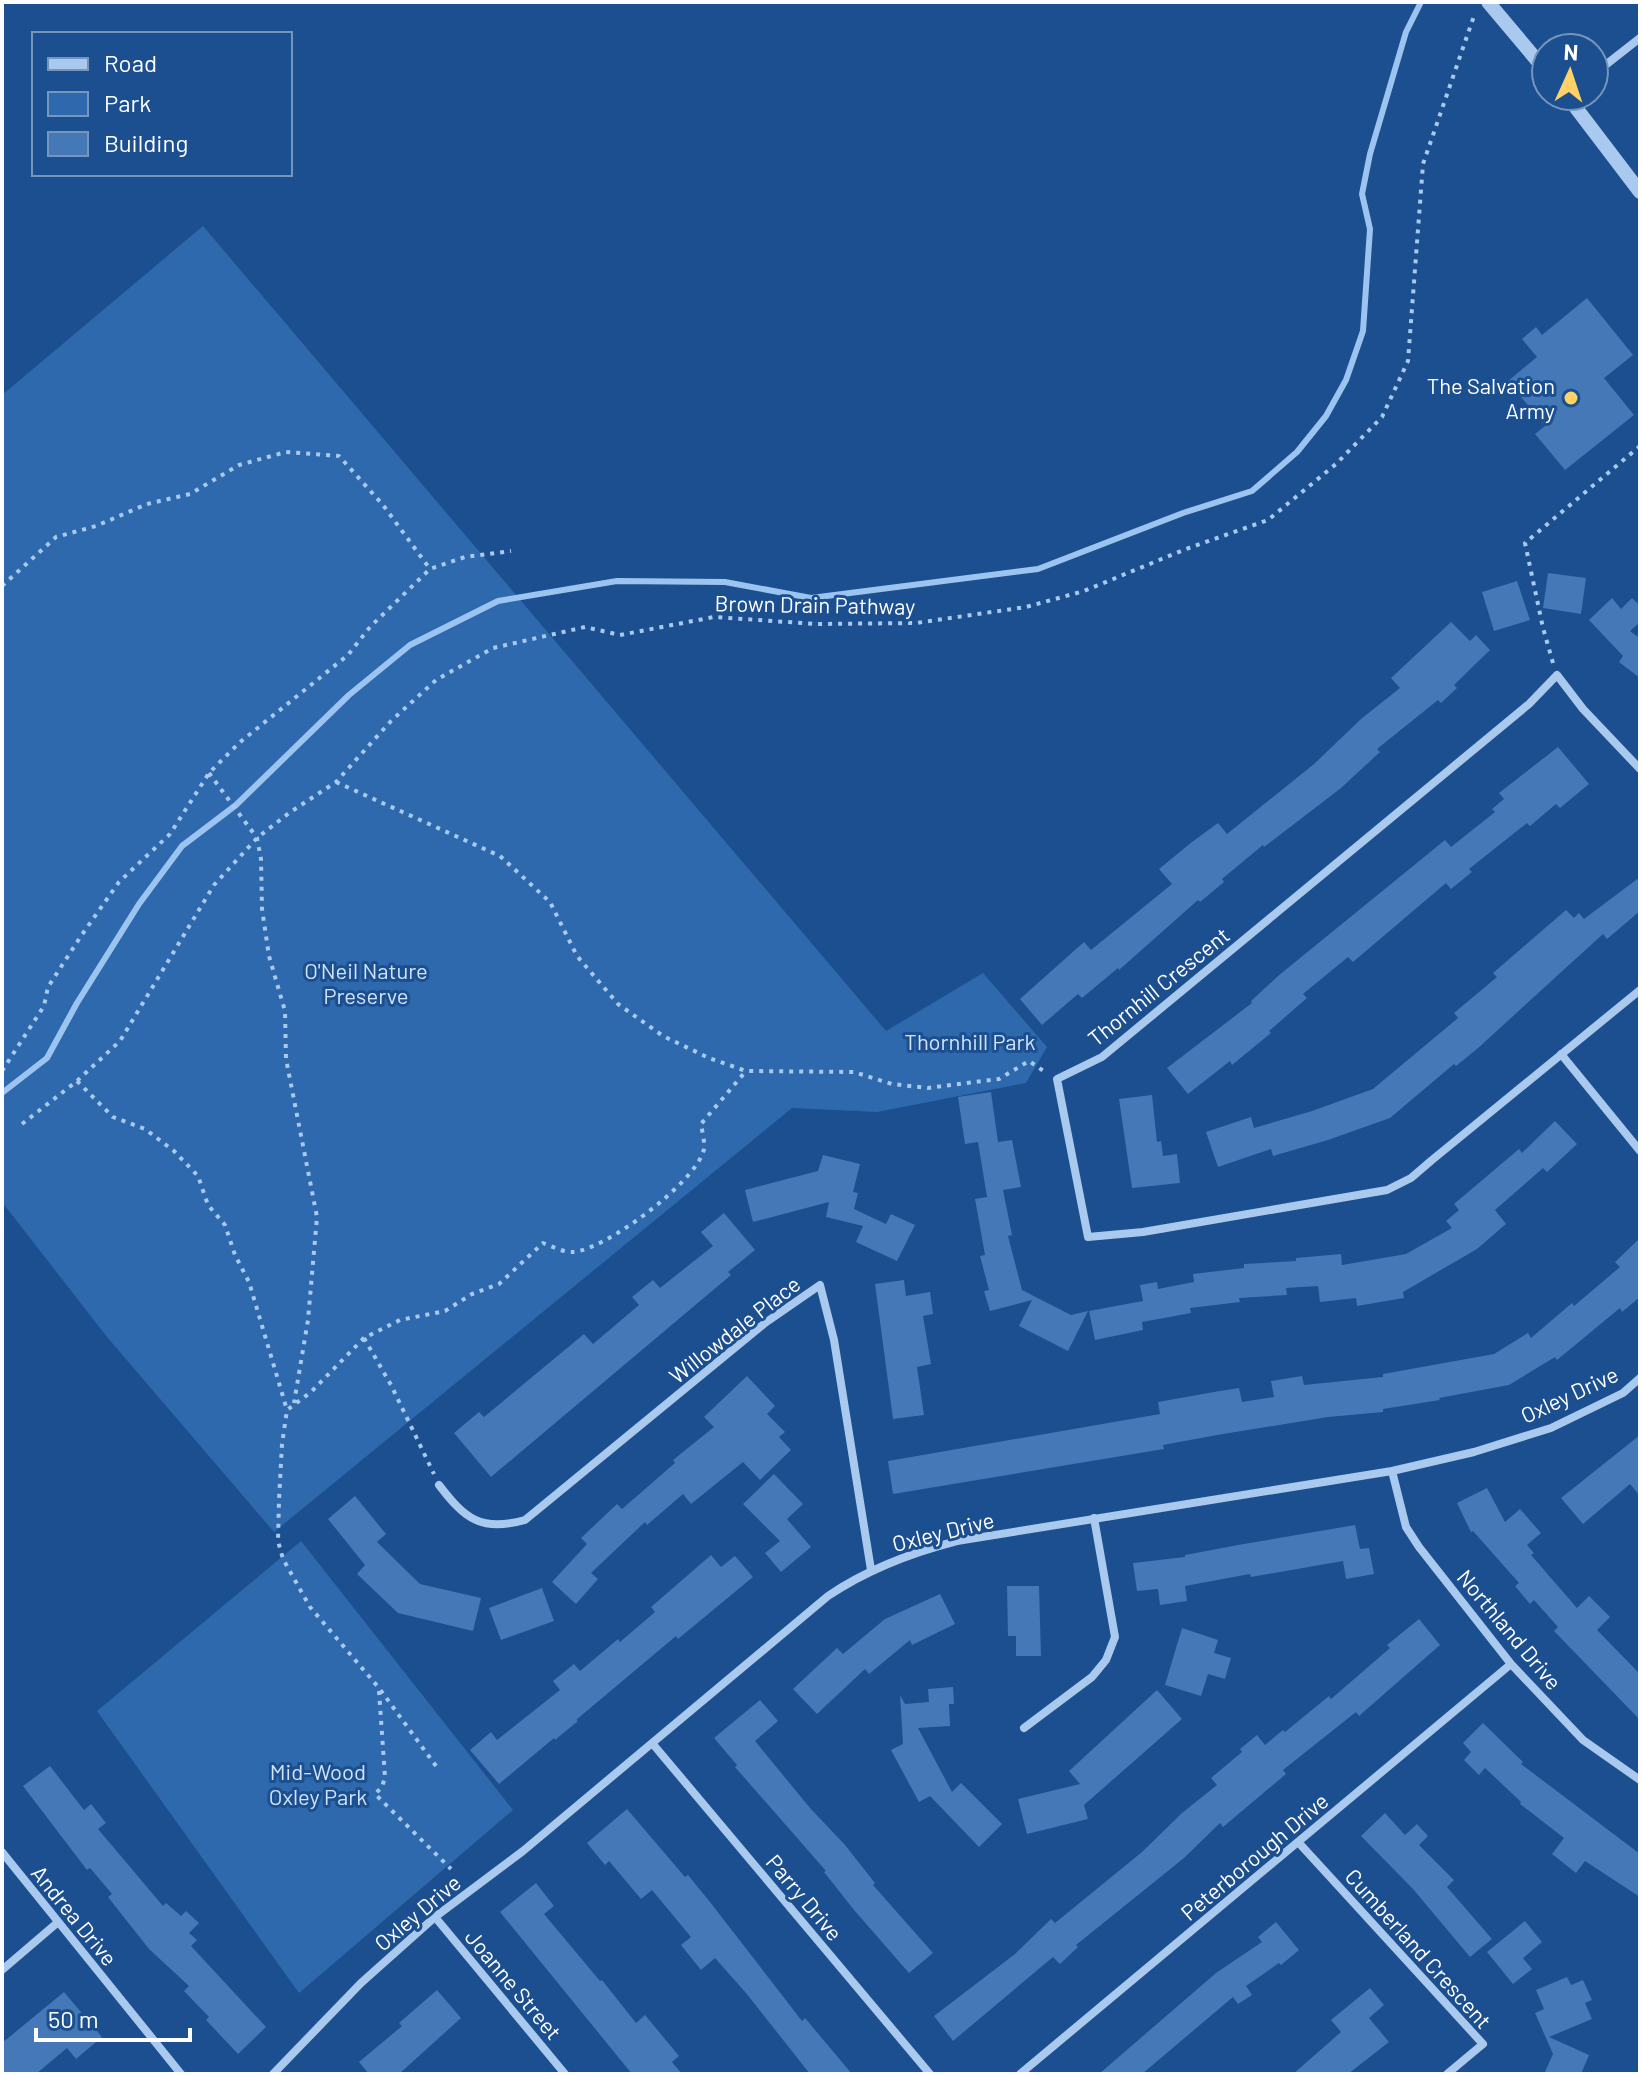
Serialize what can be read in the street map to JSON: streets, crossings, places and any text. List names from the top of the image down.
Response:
{
  "streets": {
    "street": [
      "Thornhill Crescent",
      "Willowdale Place",
      "Oxley Drive",
      "Northland Drive",
      "Peterborough Drive",
      "Parry Drive",
      "Andrea Drive",
      "Cumberland Crescent",
      "Joanne Street"
    ],
    "path": ["Brown Drain Pathway"]
  },
  "crossings": [
    ["Willowdale Place", "Oxley Drive"],
    ["Oxley Drive", "Northland Drive"],
    ["Oxley Drive", "Parry Drive"],
    ["Oxley Drive", "Joanne Street"],
    ["Northland Drive", "Peterborough Drive"],
    ["Peterborough Drive", "Cumberland Crescent"]
  ],
  "parks": ["O'Neil Nature Preserve", "Thornhill Park", "Mid-Wood Oxley Park"],
  "places": ["The Salvation Army"],
  "legend": ["Road", "Park", "Building"],
  "scale_bar": "50 m",
  "north": "top"
}
